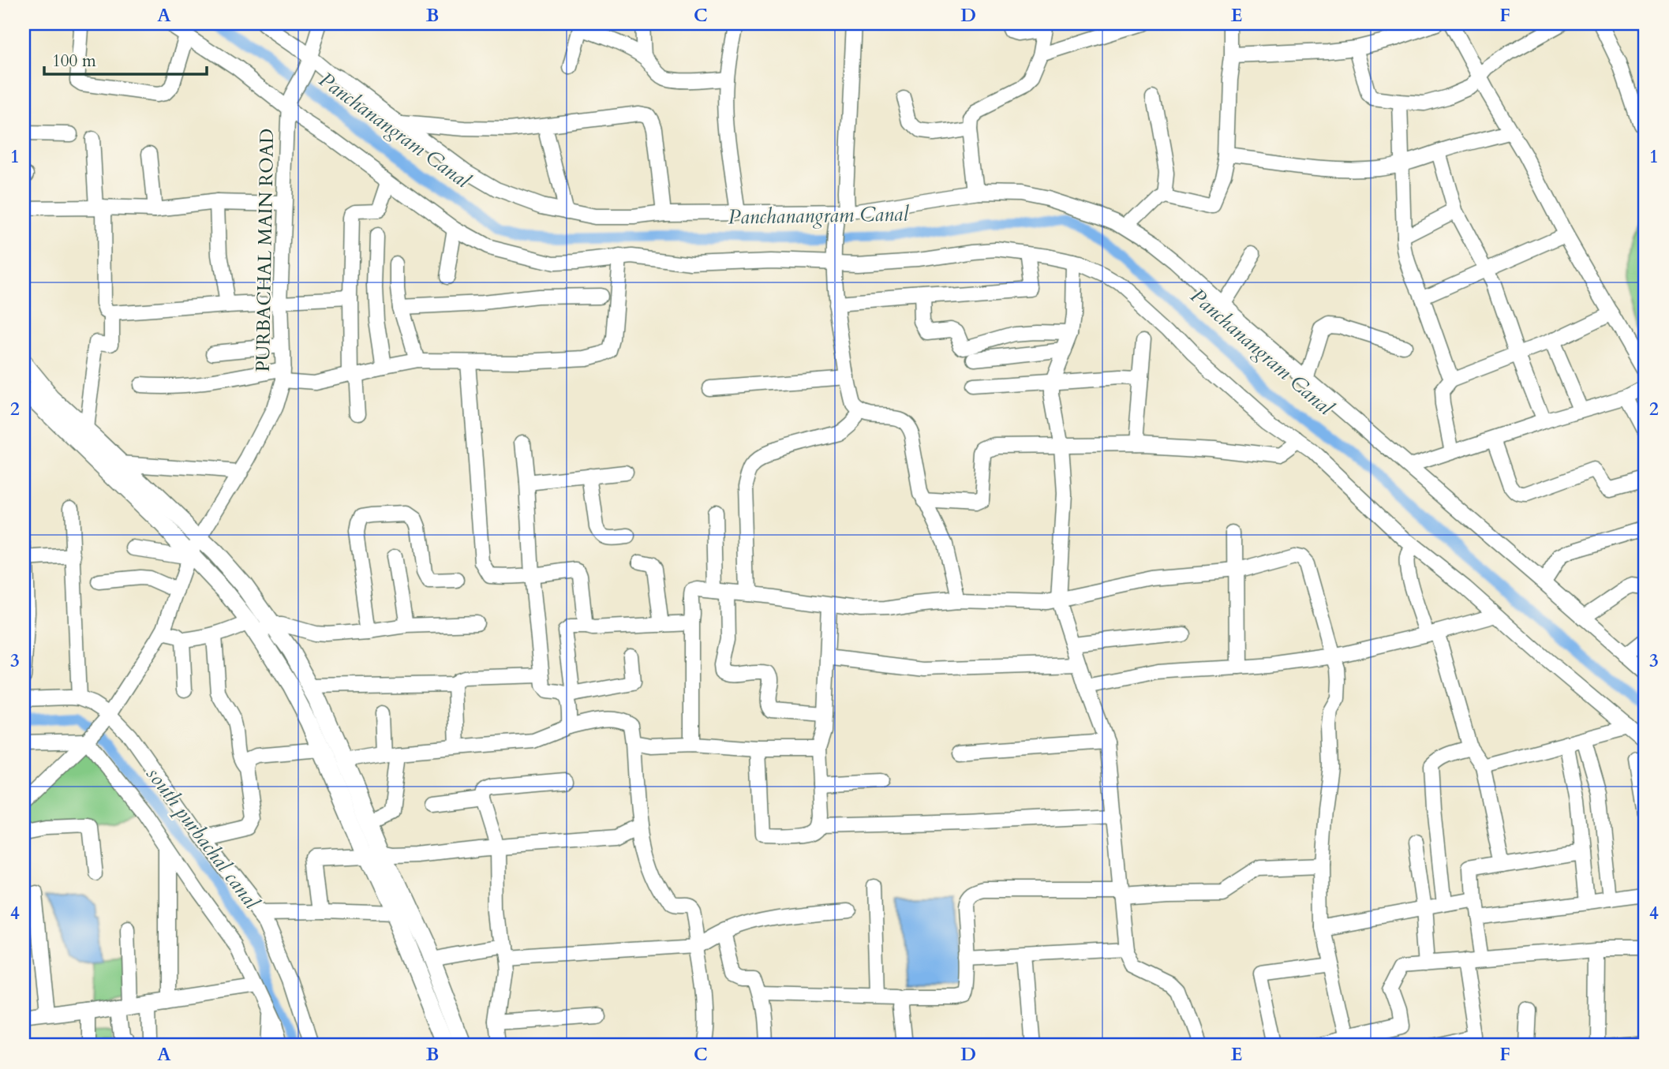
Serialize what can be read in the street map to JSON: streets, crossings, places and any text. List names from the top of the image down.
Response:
{
  "streets": {
    "street": ["PURBACHAL MAIN ROAD"]
  },
  "water": ["Panchanangram Canal", "south purbachal canal"],
  "scale_bar": "100 m",
  "grid": {
    "columns": [
      "A",
      "B",
      "C",
      "D",
      "E",
      "F"
    ],
    "rows": [
      "1",
      "2",
      "3",
      "4"
    ]
  }
}
